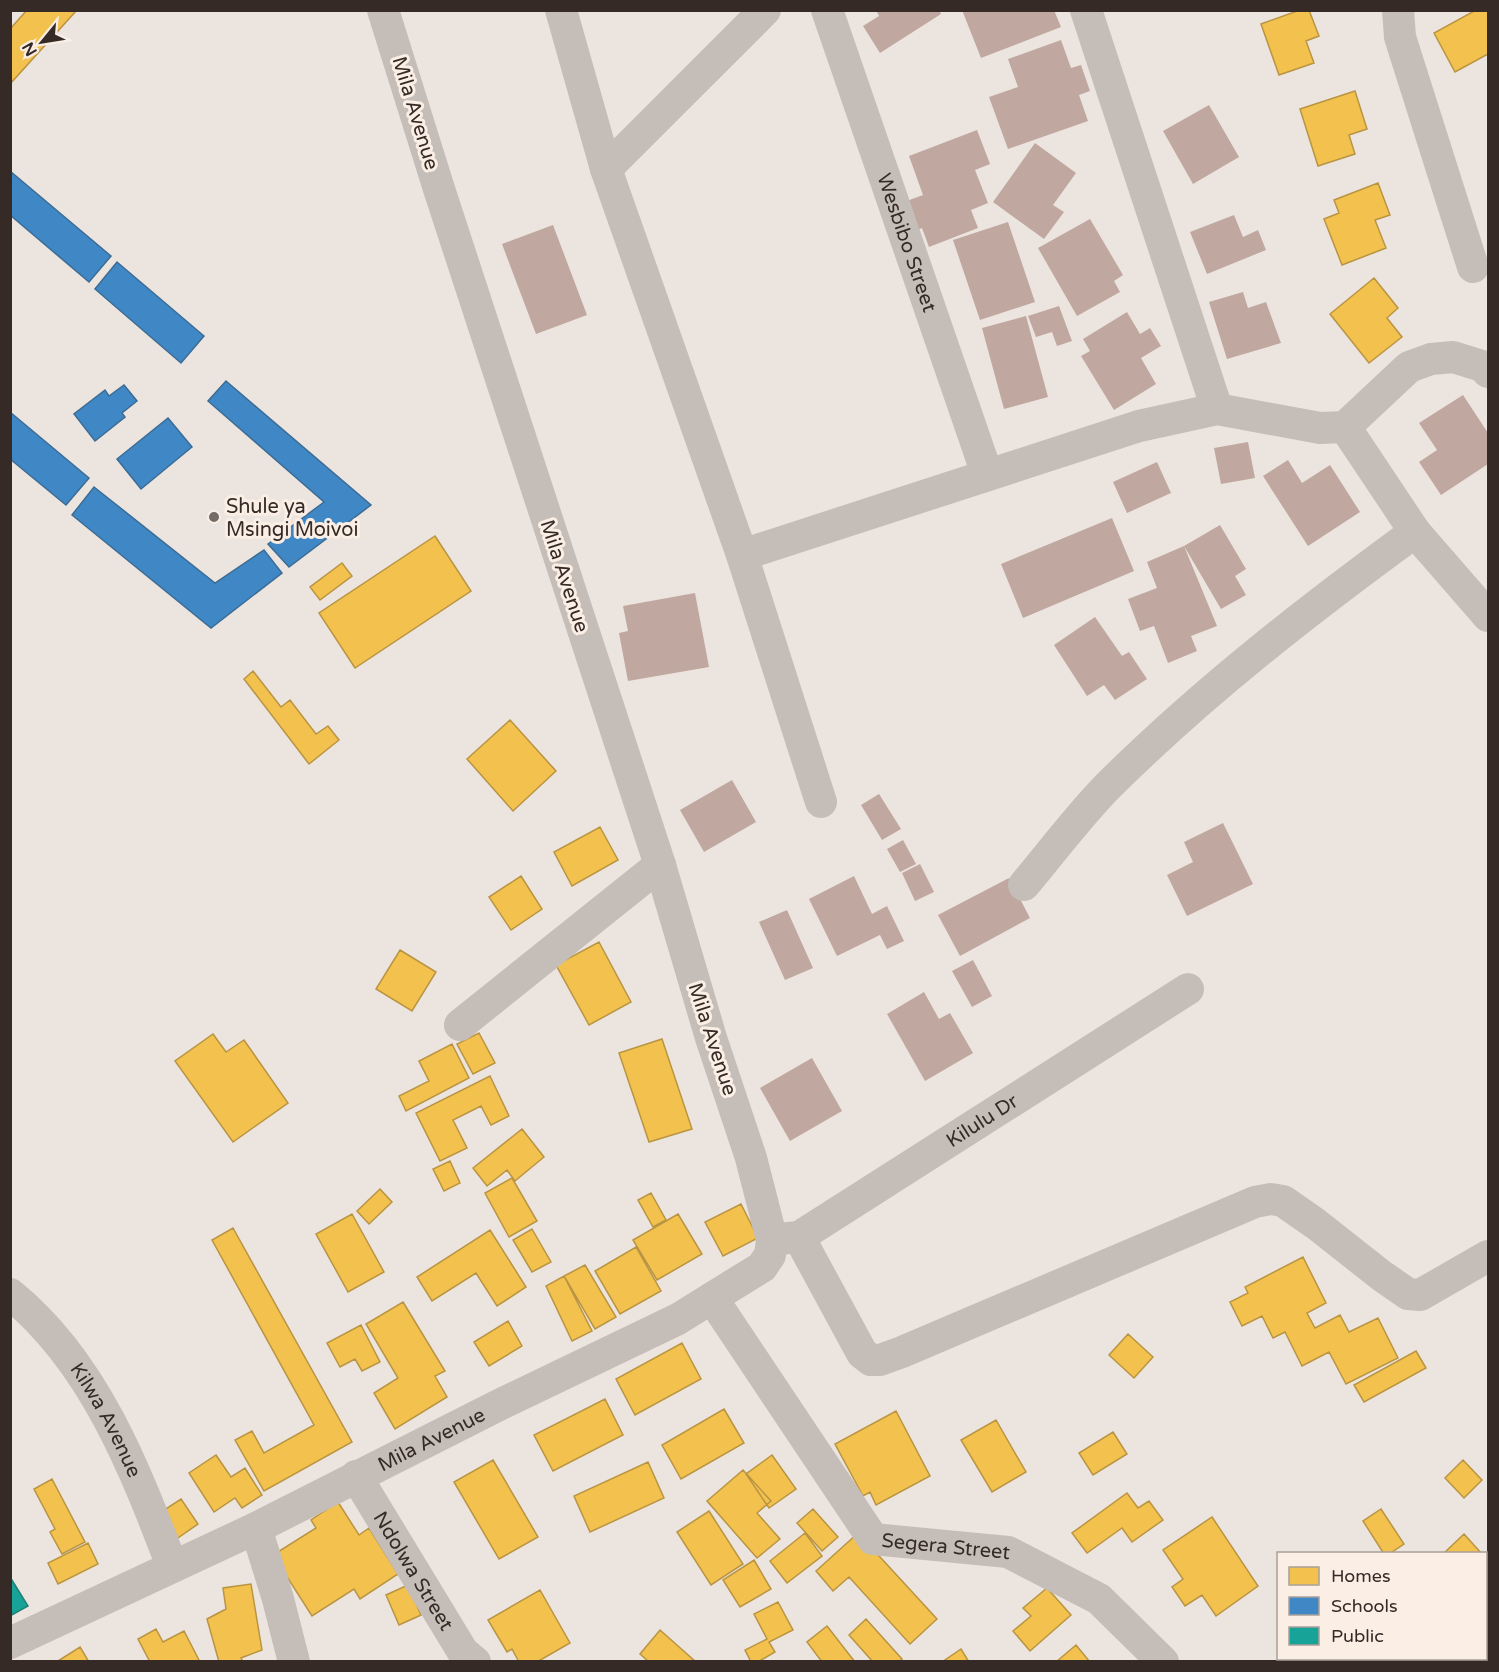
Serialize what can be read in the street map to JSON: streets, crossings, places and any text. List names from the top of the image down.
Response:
{
  "streets": {
    "street": [
      "Mila Avenue",
      "Wesbibo Street",
      "Kilulu Dr",
      "Kilwa Avenue",
      "Segera Street",
      "Ndolwa Street"
    ]
  },
  "crossings": [
    ["Mila Avenue", "Kilulu Dr"],
    ["Mila Avenue", "Kilwa Avenue"],
    ["Mila Avenue", "Segera Street"],
    ["Mila Avenue", "Ndolwa Street"]
  ],
  "places": ["Shule ya Msingi Moivoi"],
  "legend": ["Homes", "Schools", "Public"],
  "north": "bottom left"
}
